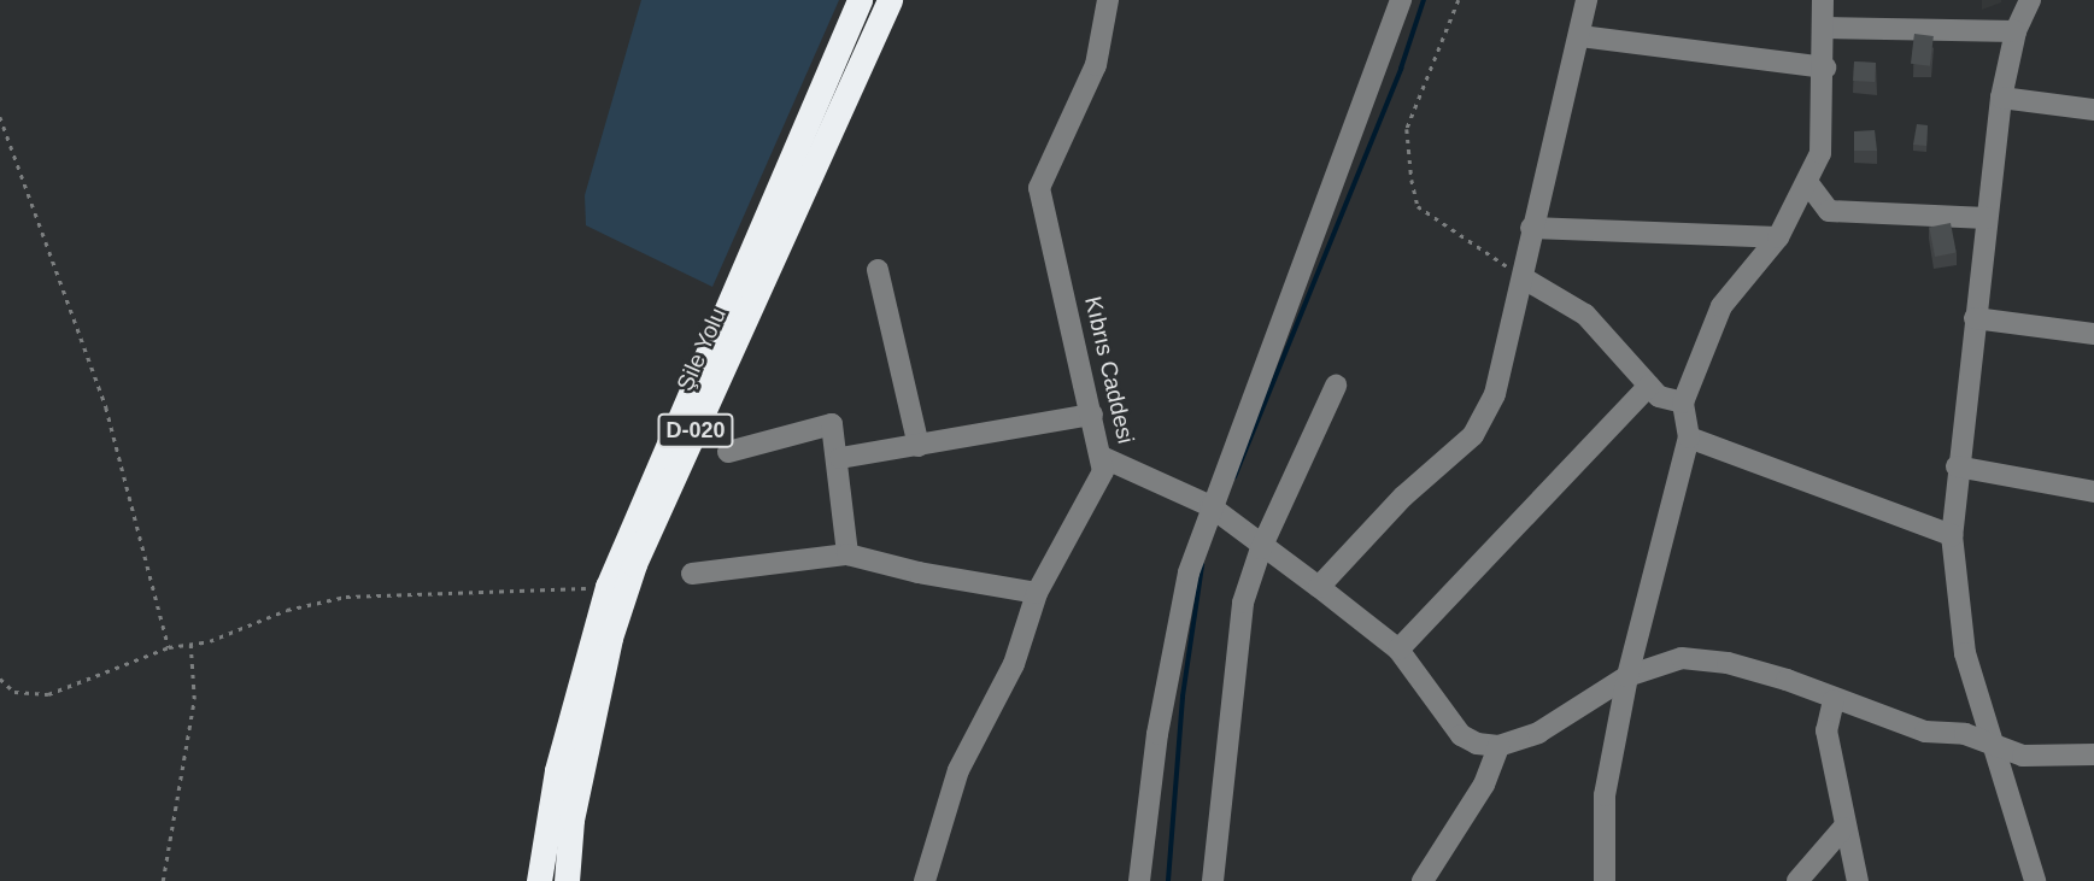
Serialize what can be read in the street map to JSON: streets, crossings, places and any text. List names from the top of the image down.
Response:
{
  "streets": {
    "highway": ["Şile Yolu", "D-020"],
    "street": ["Kıbrıs Caddesi"]
  }
}
